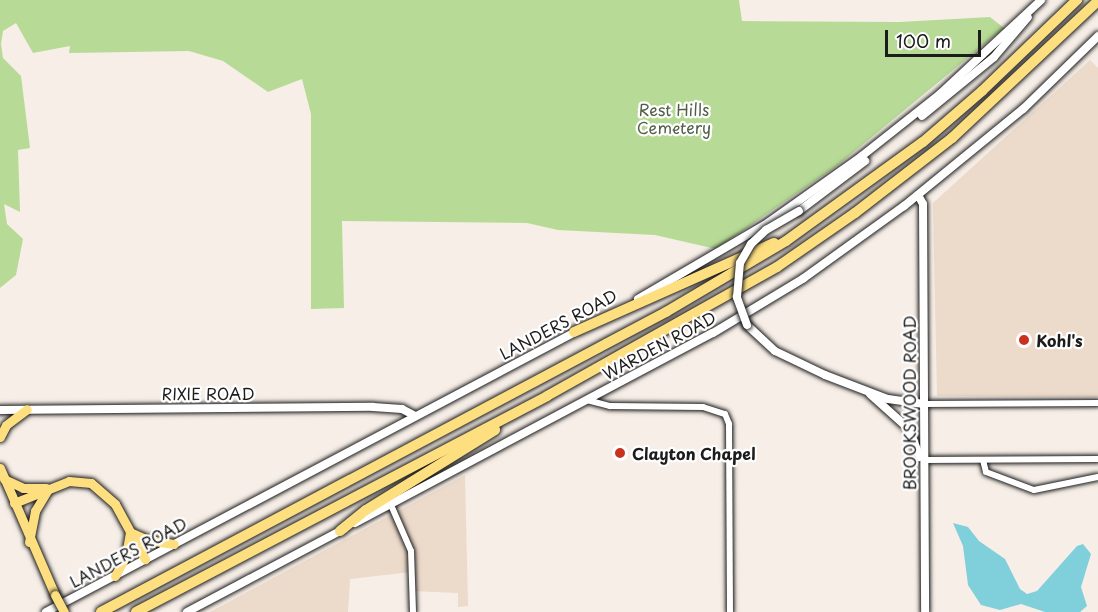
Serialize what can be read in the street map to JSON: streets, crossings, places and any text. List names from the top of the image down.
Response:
{
  "streets": {
    "main road": [
      "LANDERS ROAD",
      "WARDEN ROAD",
      "RIXIE ROAD",
      "BROOKSWOOD ROAD"
    ]
  },
  "crossings": [
    ["LANDERS ROAD", "RIXIE ROAD"],
    ["WARDEN ROAD", "BROOKSWOOD ROAD"]
  ],
  "parks": ["Rest Hills Cemetery"],
  "places": ["Kohl's", "Clayton Chapel"],
  "scale_bar": "100 m"
}
